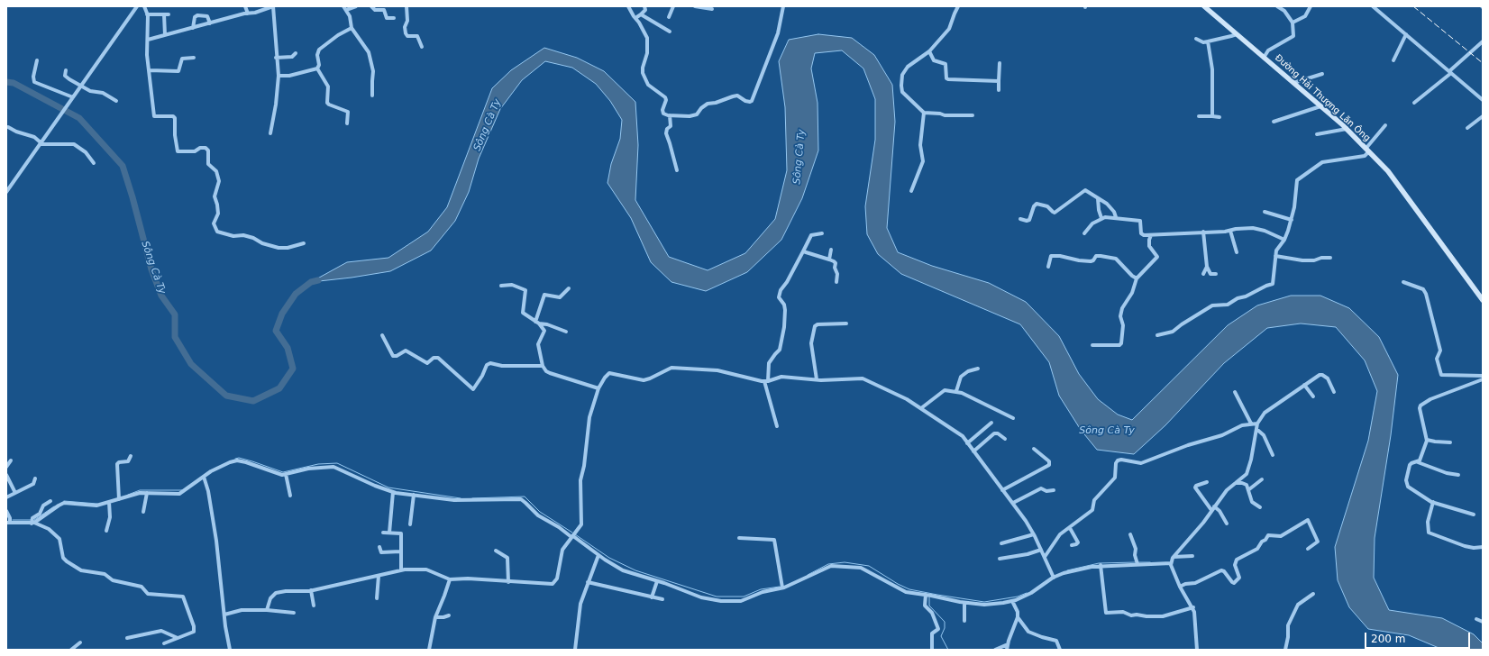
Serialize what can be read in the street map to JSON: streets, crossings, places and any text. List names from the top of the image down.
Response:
{
  "streets": {
    "street": ["Đường Hải Thượng Lãn Ông"]
  },
  "water": ["Sông Cà Ty"],
  "scale_bar": "200 m"
}
